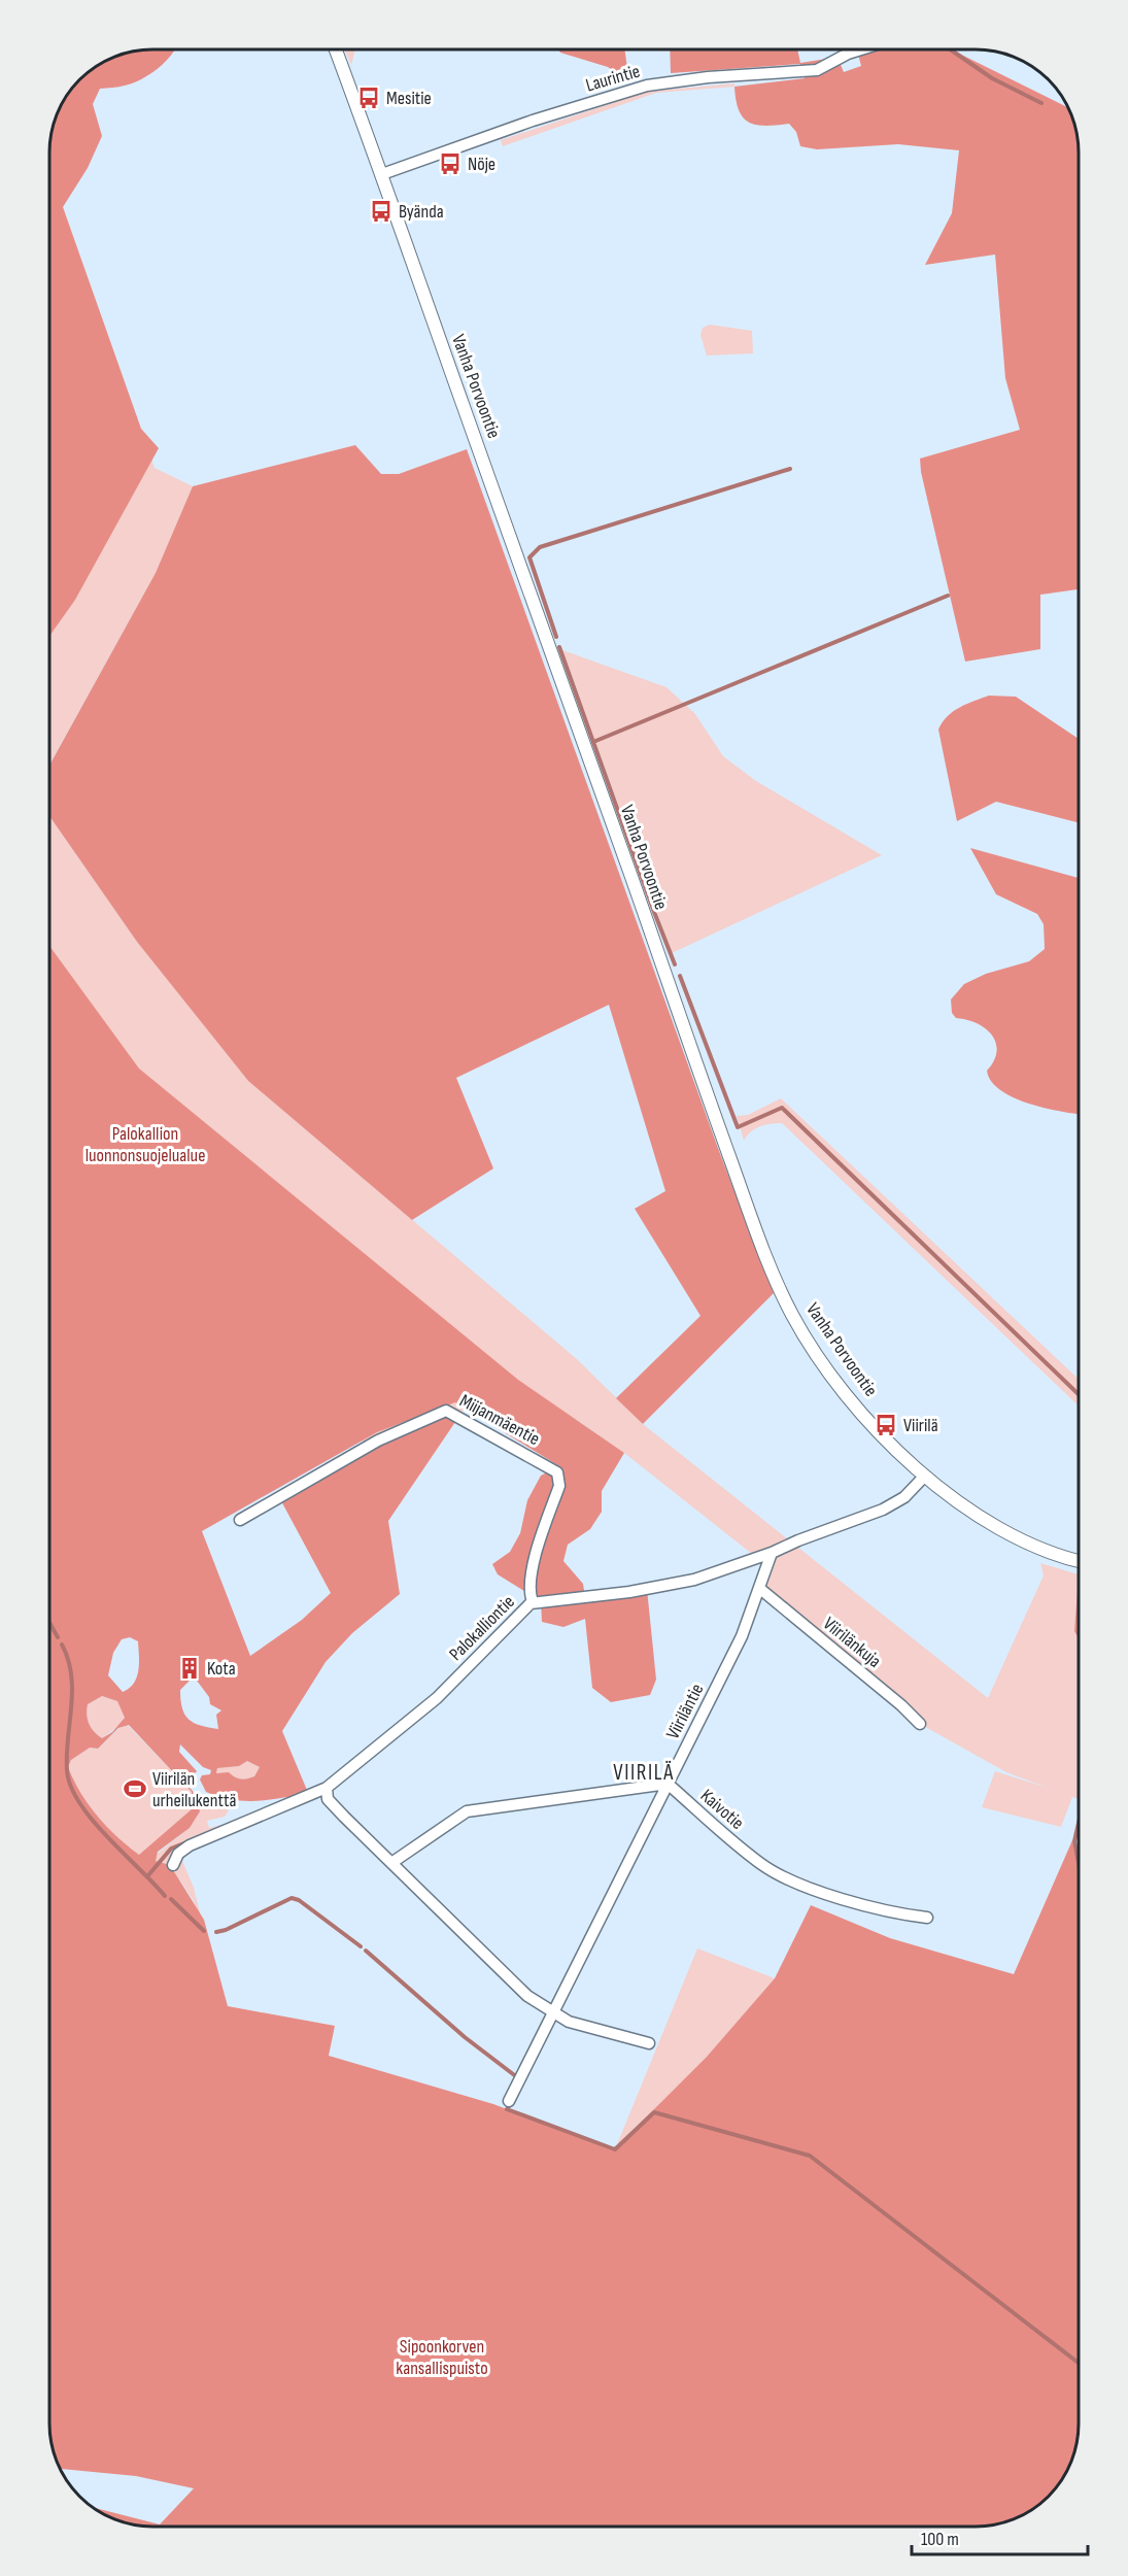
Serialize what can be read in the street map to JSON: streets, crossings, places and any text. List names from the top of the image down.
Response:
{
  "streets": {
    "street": [
      "Laurintie",
      "Vanha Porvoontie",
      "Miijanmäentie",
      "Palokalliontie",
      "Viirilänkuja",
      "Viiriläntie",
      "Kaivotie"
    ]
  },
  "crossings": [
    ["Laurintie", "Vanha Porvoontie"],
    ["Miijanmäentie", "Palokalliontie"],
    ["Palokalliontie", "Viiriläntie"],
    ["Viirilänkuja", "Viiriläntie"],
    ["Viiriläntie", "Kaivotie"]
  ],
  "districts": ["VIIRILÄ"],
  "parks": ["Palokallion luonnonsuojelualue", "Sipoonkorven kansallispuisto"],
  "places": {
    "bus stop": [
      "Mesitie",
      "Nöje",
      "Byända",
      "Viirilä"
    ],
    "building": ["Kota"],
    "sports": ["Viirilän urheilukenttä"]
  },
  "scale_bar": "100 m"
}
